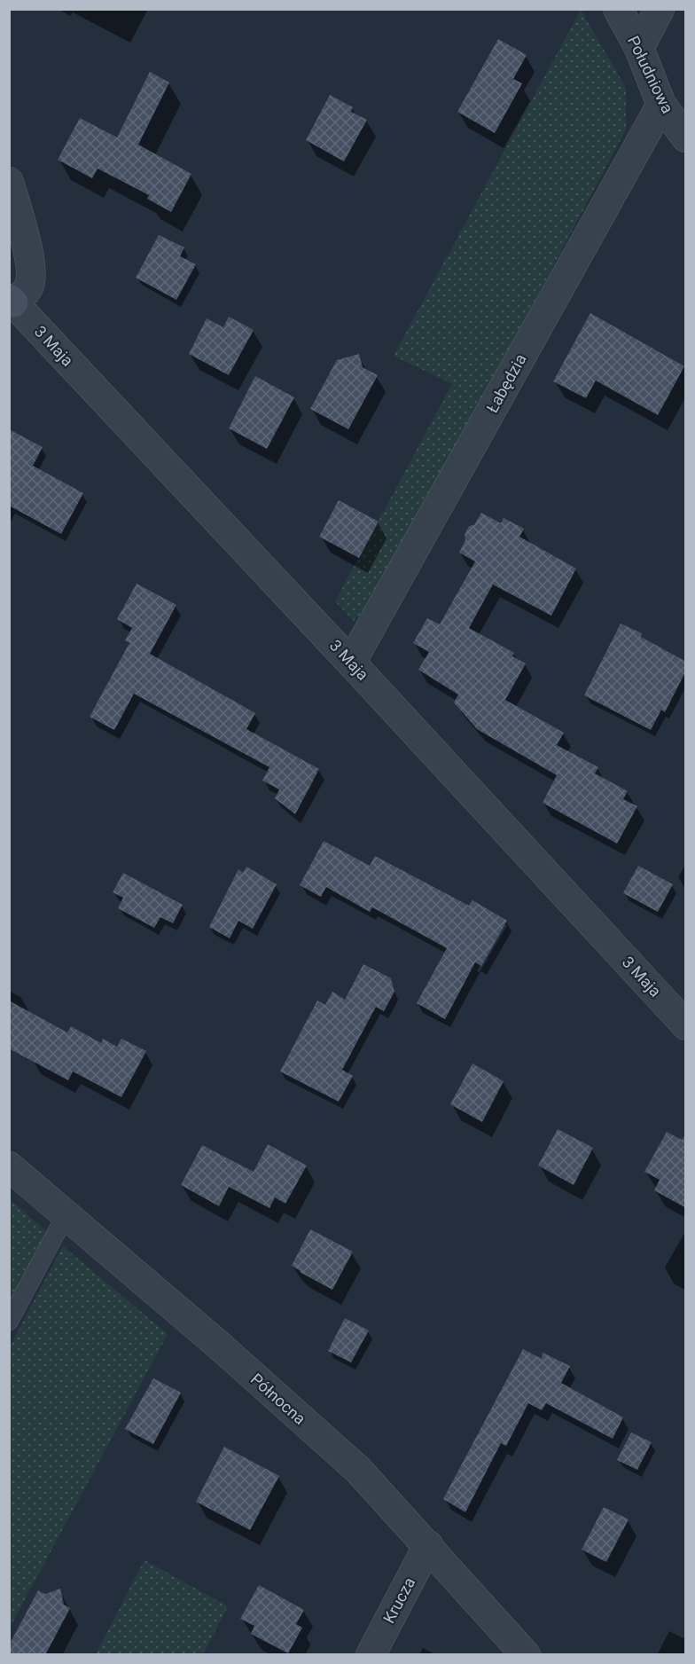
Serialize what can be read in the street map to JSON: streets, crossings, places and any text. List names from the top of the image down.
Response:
{
  "streets": {
    "street": [
      "Południowa",
      "3 Maja",
      "Łabędzia",
      "Północna",
      "Krucza"
    ]
  },
  "crossings": [
    ["Południowa", "Łabędzia"],
    ["3 Maja", "Łabędzia"],
    ["Północna", "Krucza"]
  ]
}
